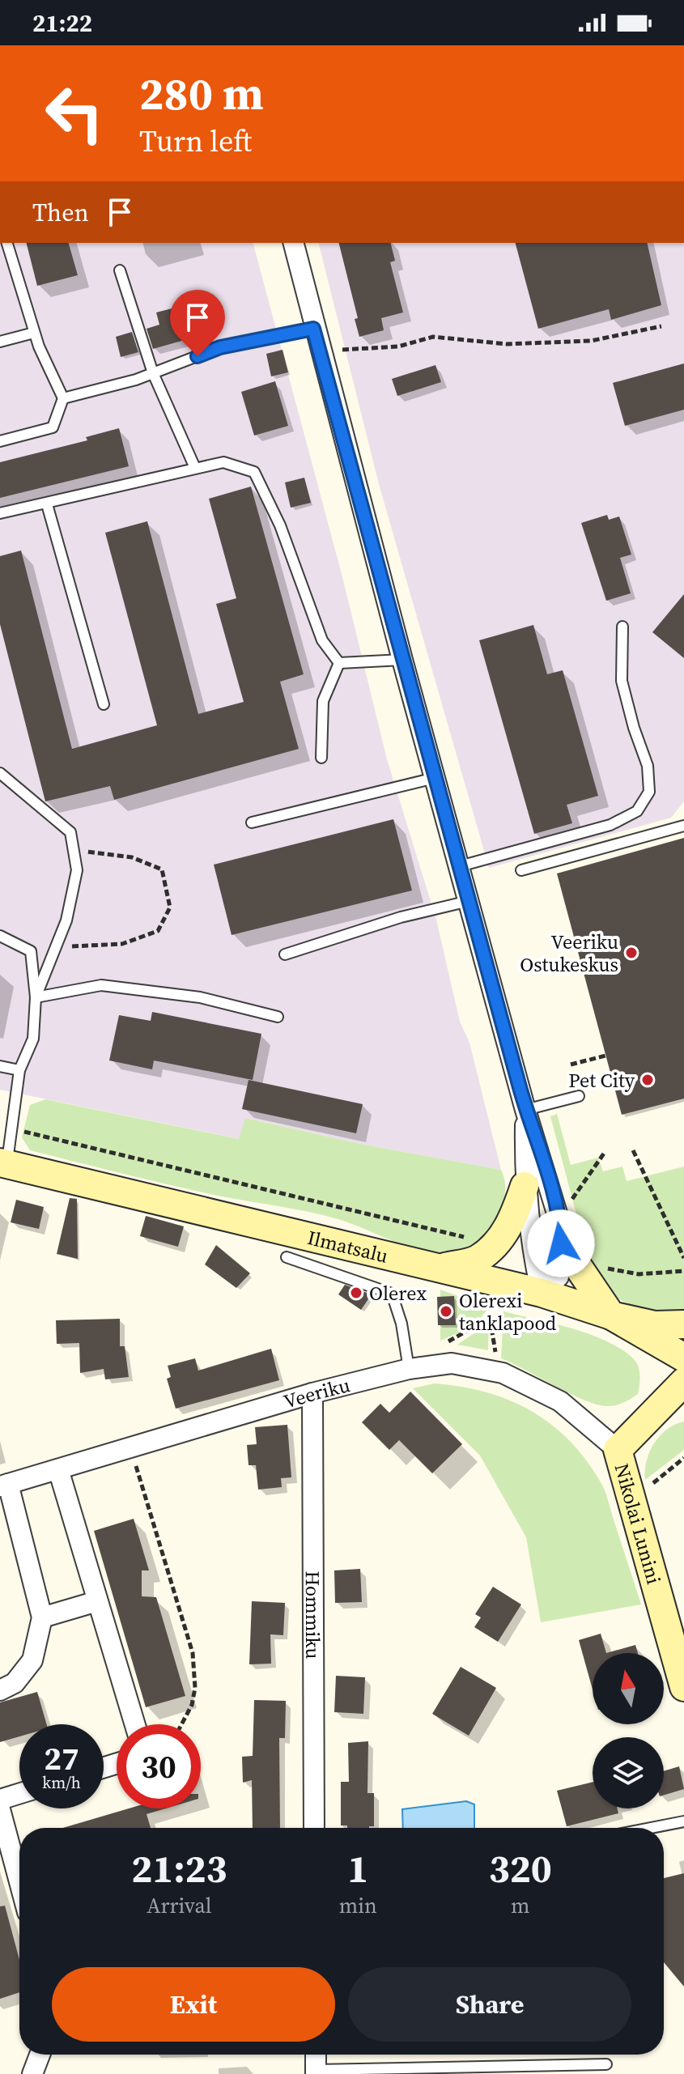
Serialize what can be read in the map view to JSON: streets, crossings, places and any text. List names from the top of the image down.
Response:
{
  "streets": {
    "street": [
      "Ilmatsalu",
      "Veeriku",
      "Nikolai Lunini",
      "Hommiku"
    ]
  },
  "crossings": [
    ["Veeriku", "Nikolai Lunini"],
    ["Veeriku", "Hommiku"]
  ],
  "places": [
    "Veeriku Ostukeskus",
    "Pet City",
    "Olerex",
    "Olerexi tanklapood"
  ],
  "north": "top",
  "page": {
    "status": "21:22",
    "turn": ["280 m", "Turn left"],
    "then": "Then",
    "speed": "27 km/h",
    "limit": "30",
    "eta": [
      "21:23",
      "Arrival",
      "1",
      "min",
      "320",
      "m"
    ],
    "buttons": ["Exit", "Share"]
  }
}
